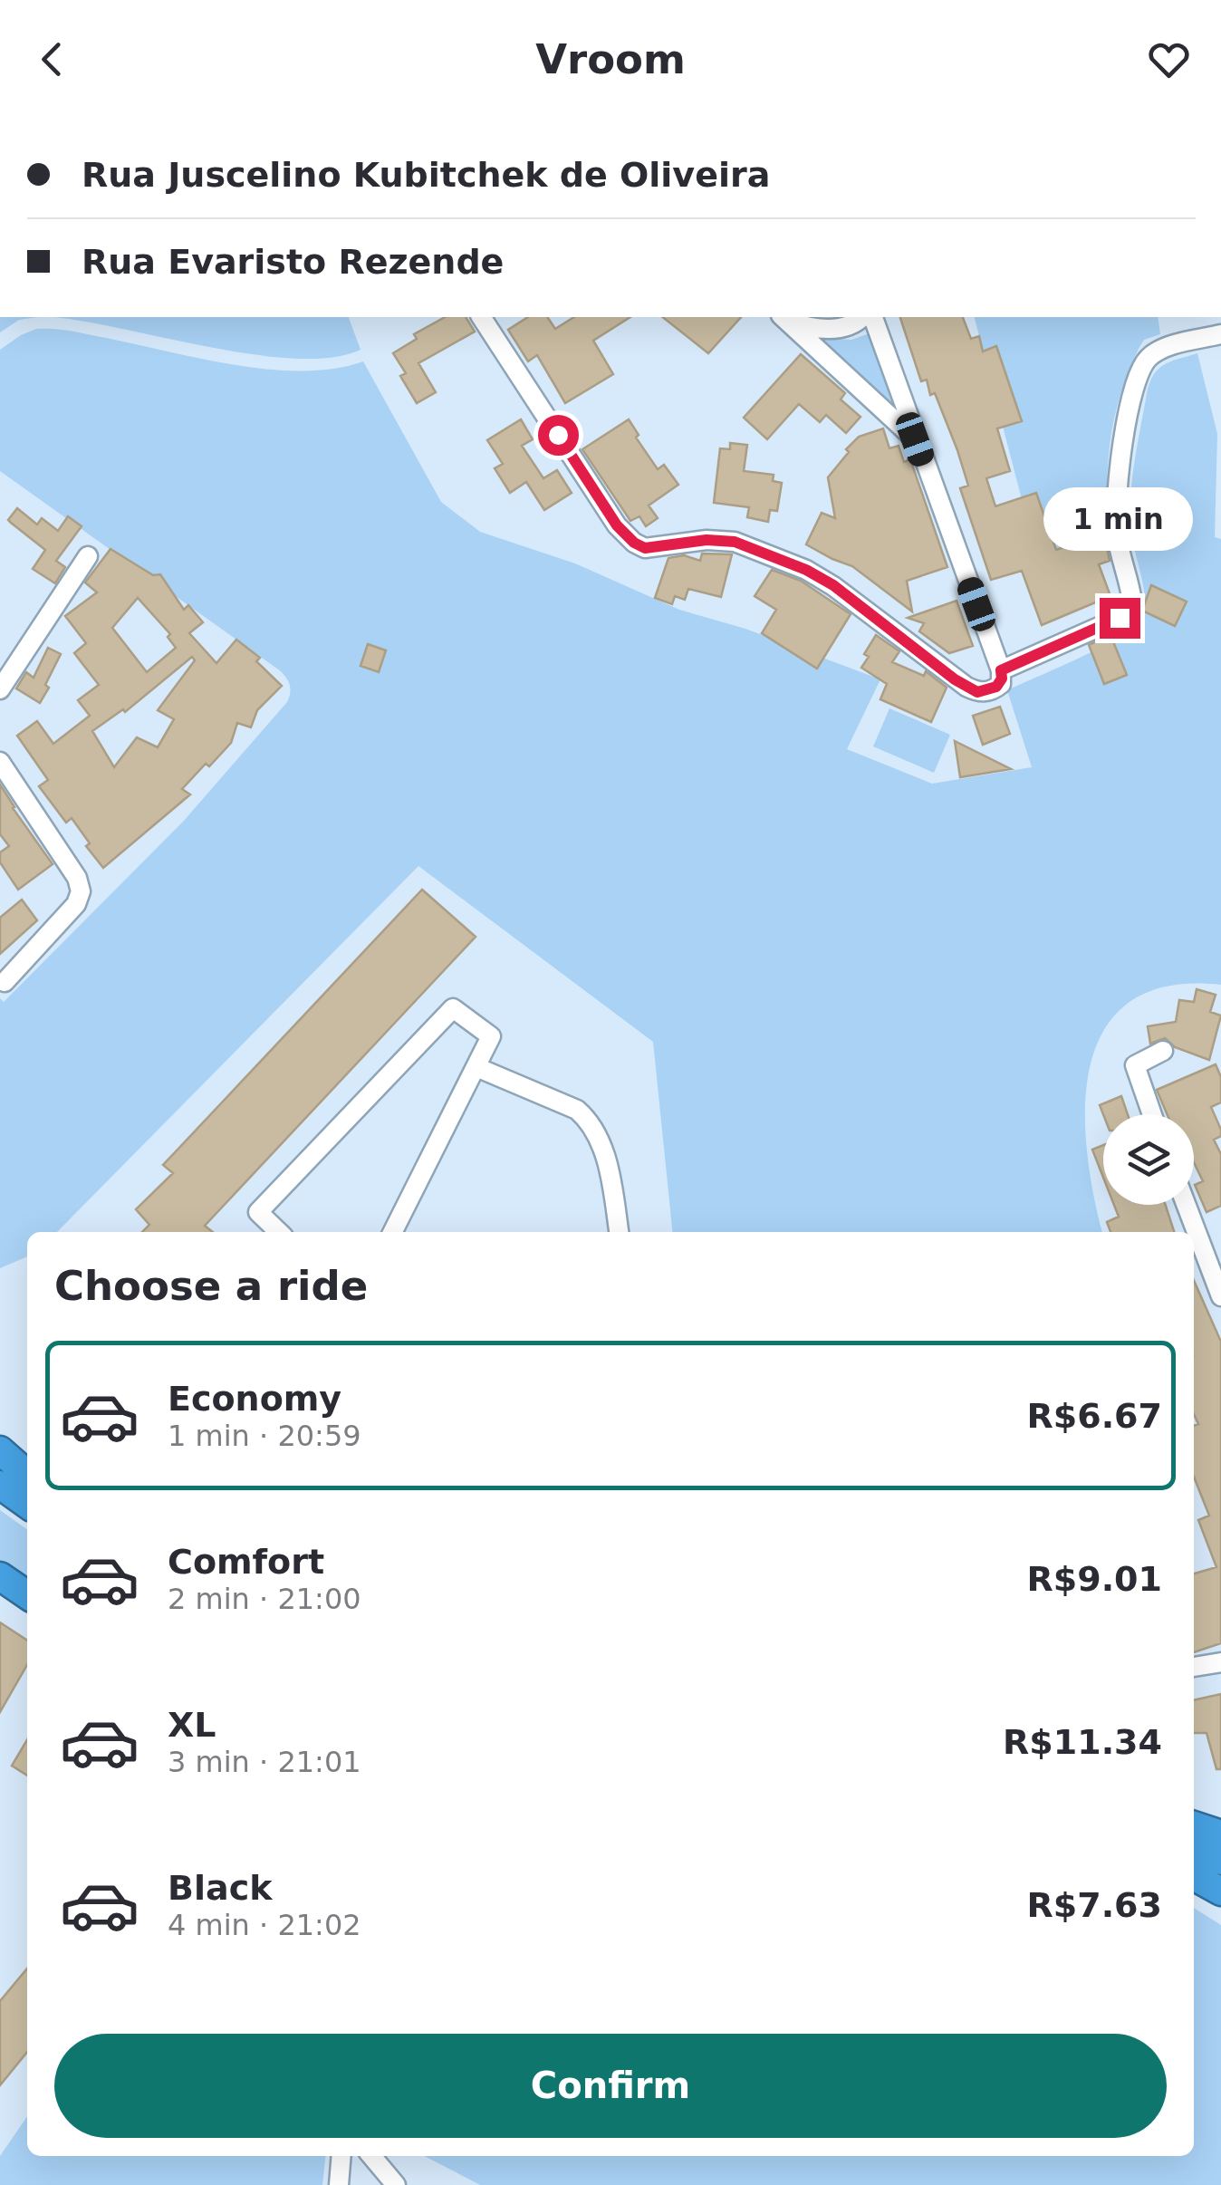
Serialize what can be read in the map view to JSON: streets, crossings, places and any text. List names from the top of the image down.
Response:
{
  "page": {
    "header": "Vroom",
    "banner": ["Rua Juscelino Kubitchek de Oliveira", "Rua Evaristo Rezende"],
    "bubble": "1 min",
    "heading": "Choose a ride",
    "list": [
      {
        "name": "Economy",
        "note": "1 min · 20:59",
        "value": "R$6.67"
      },
      {
        "name": "Comfort",
        "note": "2 min · 21:00",
        "value": "R$9.01"
      },
      {
        "name": "XL",
        "note": "3 min · 21:01",
        "value": "R$11.34"
      },
      {
        "name": "Black",
        "note": "4 min · 21:02",
        "value": "R$7.63"
      }
    ],
    "buttons": "Confirm"
  }
}
